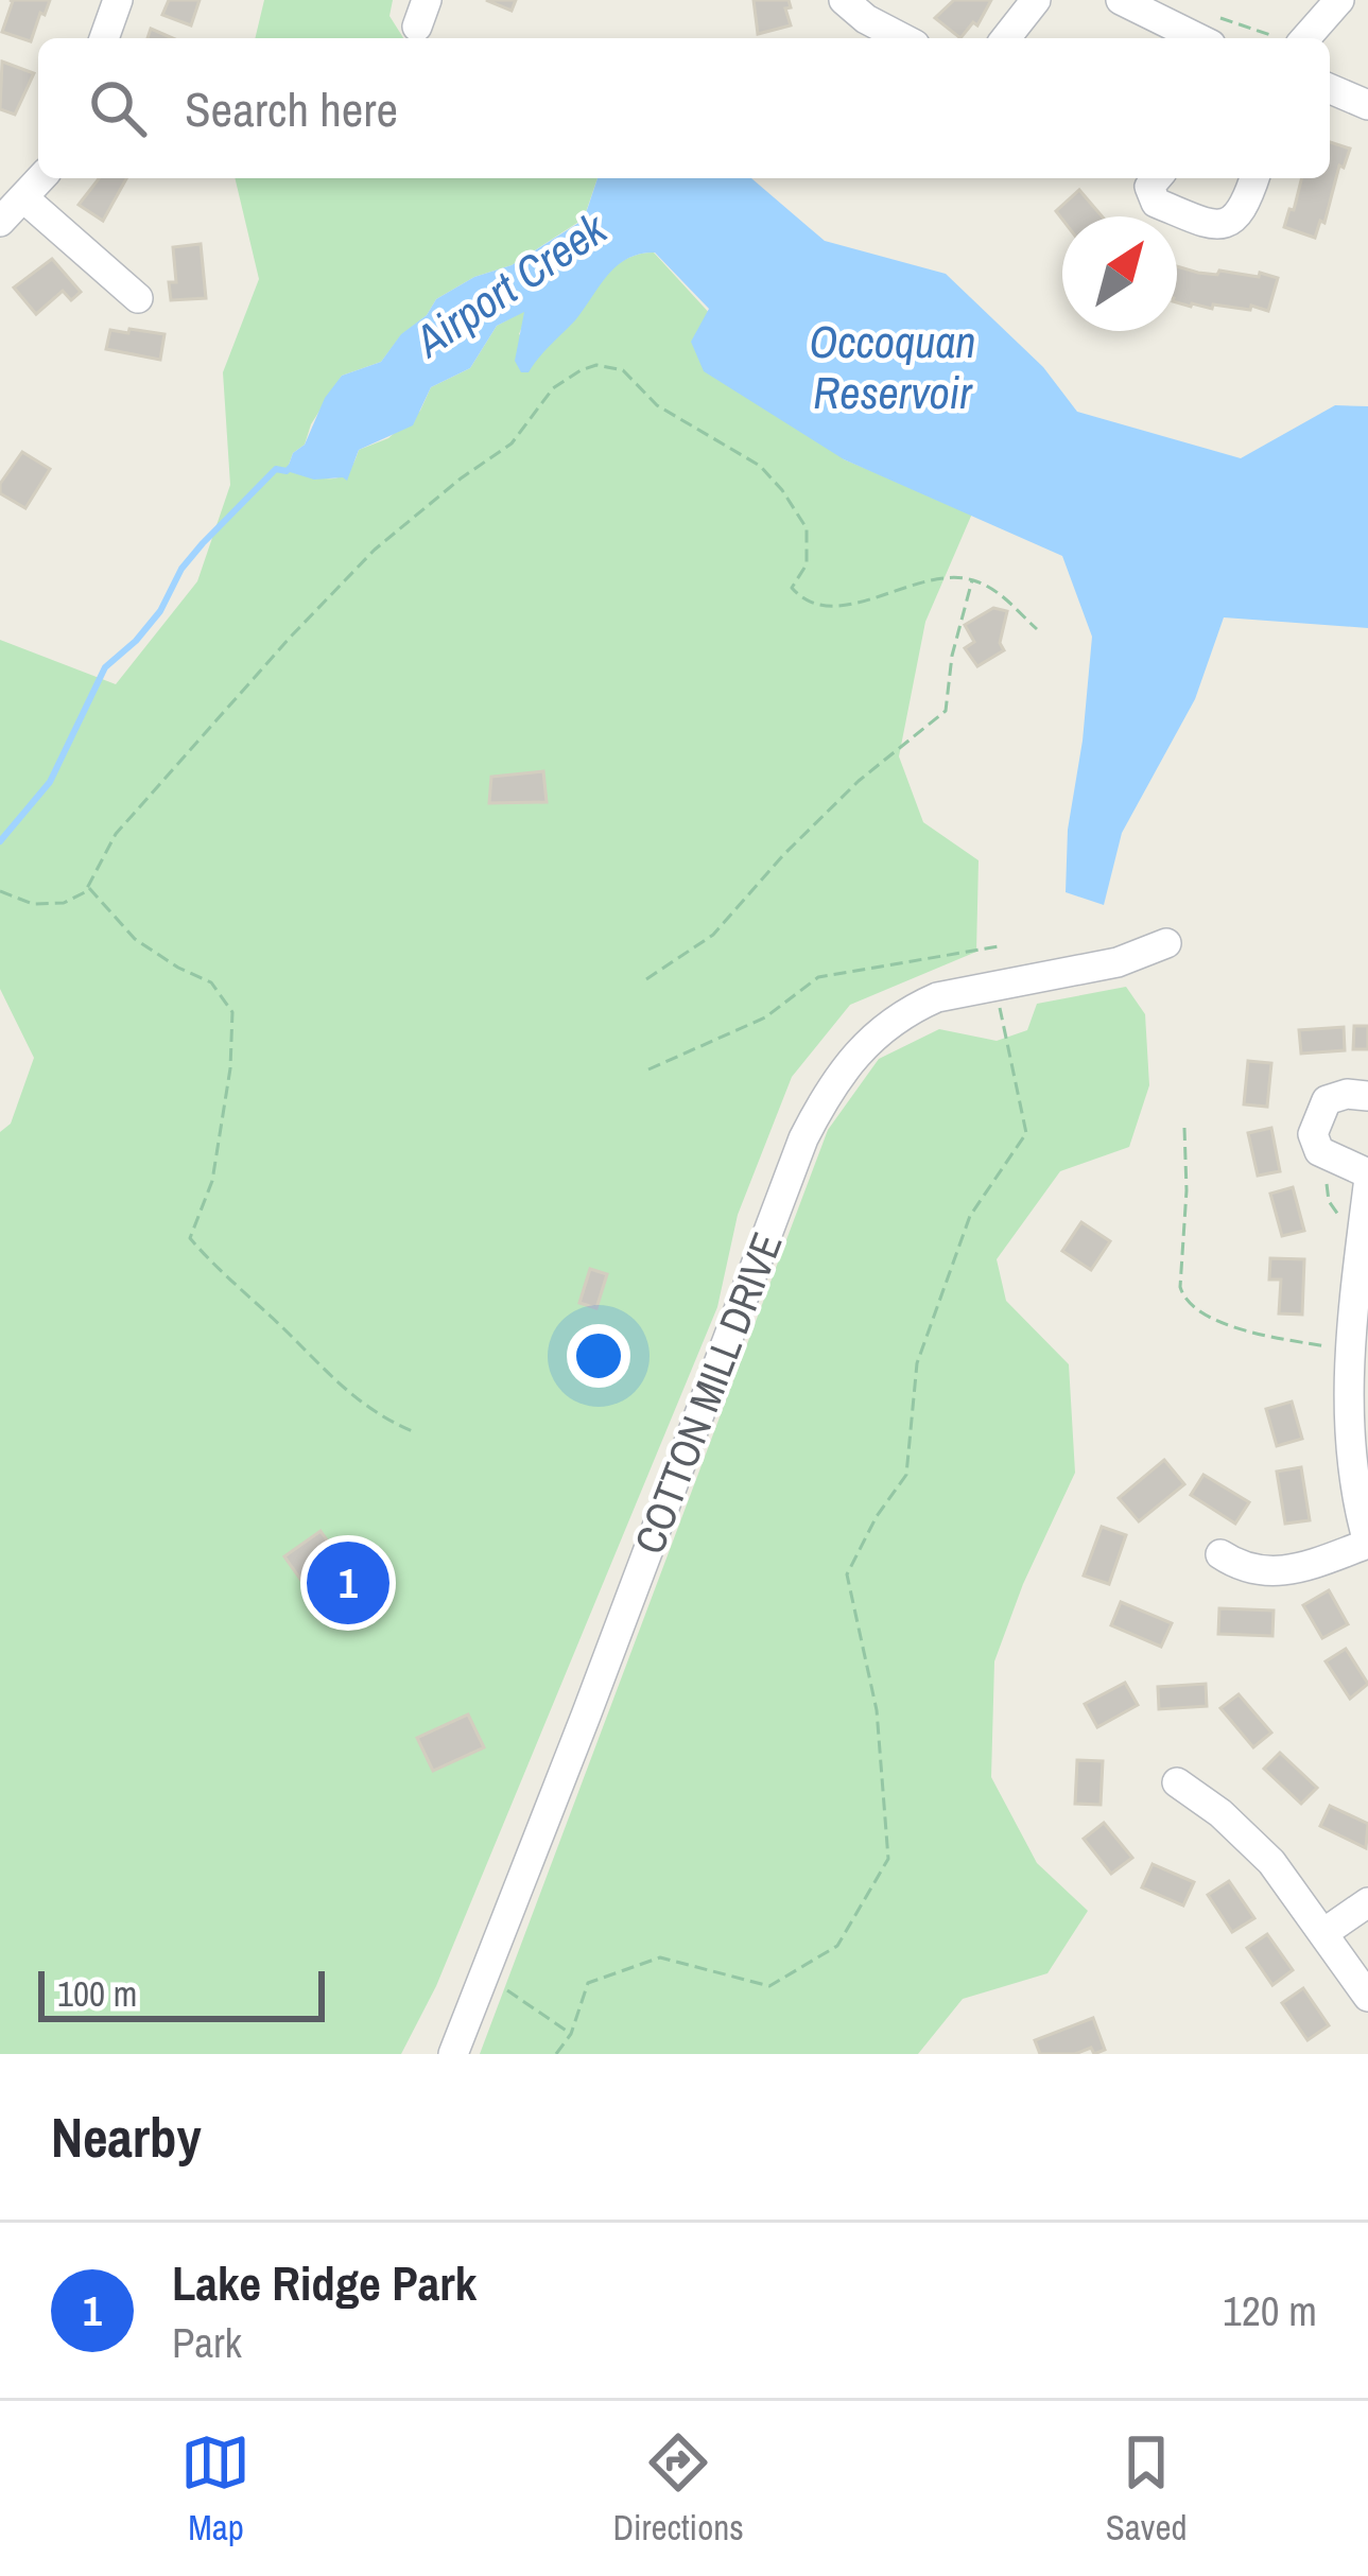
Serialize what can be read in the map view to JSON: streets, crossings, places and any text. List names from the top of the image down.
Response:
{
  "streets": {
    "street": ["COTTON MILL DRIVE"]
  },
  "water": ["Airport Creek", "Occoquan Reservoir"],
  "scale_bar": "100 m",
  "north": "top right",
  "page": {
    "search": "Search here",
    "pins": "1",
    "scale": "100 m",
    "heading": "Nearby",
    "list": [
      {
        "mark": "1",
        "name": "Lake Ridge Park",
        "note": "Park",
        "value": "120 m"
      }
    ],
    "nav": ["Map", "Directions", "Saved"]
  }
}
